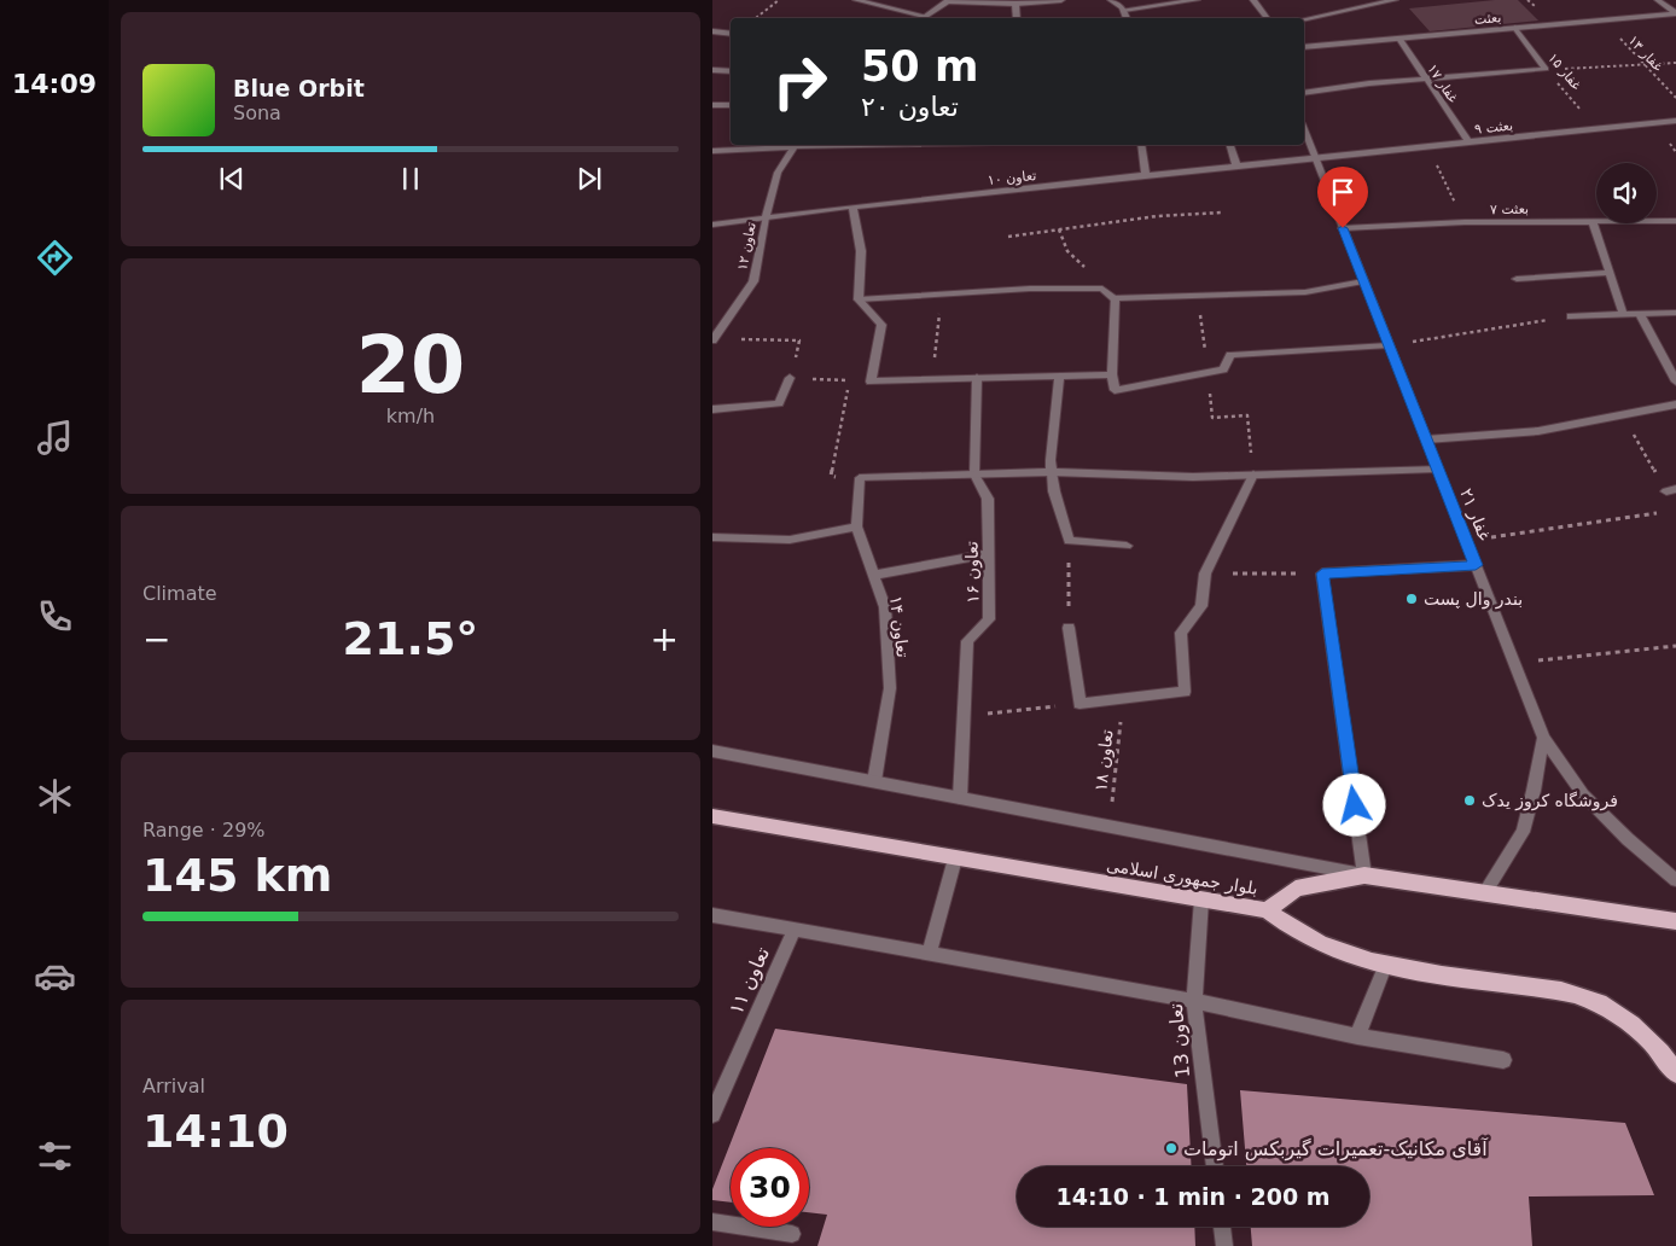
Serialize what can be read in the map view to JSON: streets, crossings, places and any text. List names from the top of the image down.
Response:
{
  "streets": {
    "main road": ["بلوار جمهوری اسلامی"],
    "street": [
      "بعثت",
      "غفار ۱۵",
      "غفار ۱۷",
      "بعثت ۹",
      "تعاون ۱۰",
      "بعثت ۷",
      "تعاون ۱۲",
      "غفار ۲۱",
      "تعاون ۱۶",
      "تعاون ۱۴",
      "تعاون ۱۱",
      "تعاون 13"
    ],
    "path": ["غفار ۱۳", "تعاون ۱۸"]
  },
  "crossings": [
    ["بعثت", "غفار ۱۳"],
    ["بعثت", "غفار ۱۵"],
    ["بعثت", "غفار ۱۷"],
    ["غفار ۱۵", "بعثت ۹"],
    ["غفار ۱۷", "بعثت ۹"],
    ["بعثت ۹", "تعاون ۱۰"],
    ["بعثت ۹", "غفار ۲۱"],
    ["تعاون ۱۰", "تعاون ۱۲"],
    ["تعاون ۱۰", "غفار ۲۱"],
    ["بعثت ۷", "غفار ۲۱"],
    ["بلوار جمهوری اسلامی", "تعاون 13"]
  ],
  "places": ["بندر وال پست", "فروشگاه کروز یدک", "آقای مکانیک-تعمیرات گیربکس اتومات"],
  "page": {
    "tabs": "14:09",
    "turn": ["50 m", "تعاون ۲۰"],
    "song": ["Blue Orbit", "Sona"],
    "tile": [
      ["20", "km/h"],
      "Climate",
      ["Range · 29%", "145 km"],
      ["Arrival", "14:10"]
    ],
    "heat": ["−", "21.5°", "+"],
    "limit": "30",
    "trip": "14:10 · 1 min · 200 m"
  }
}
